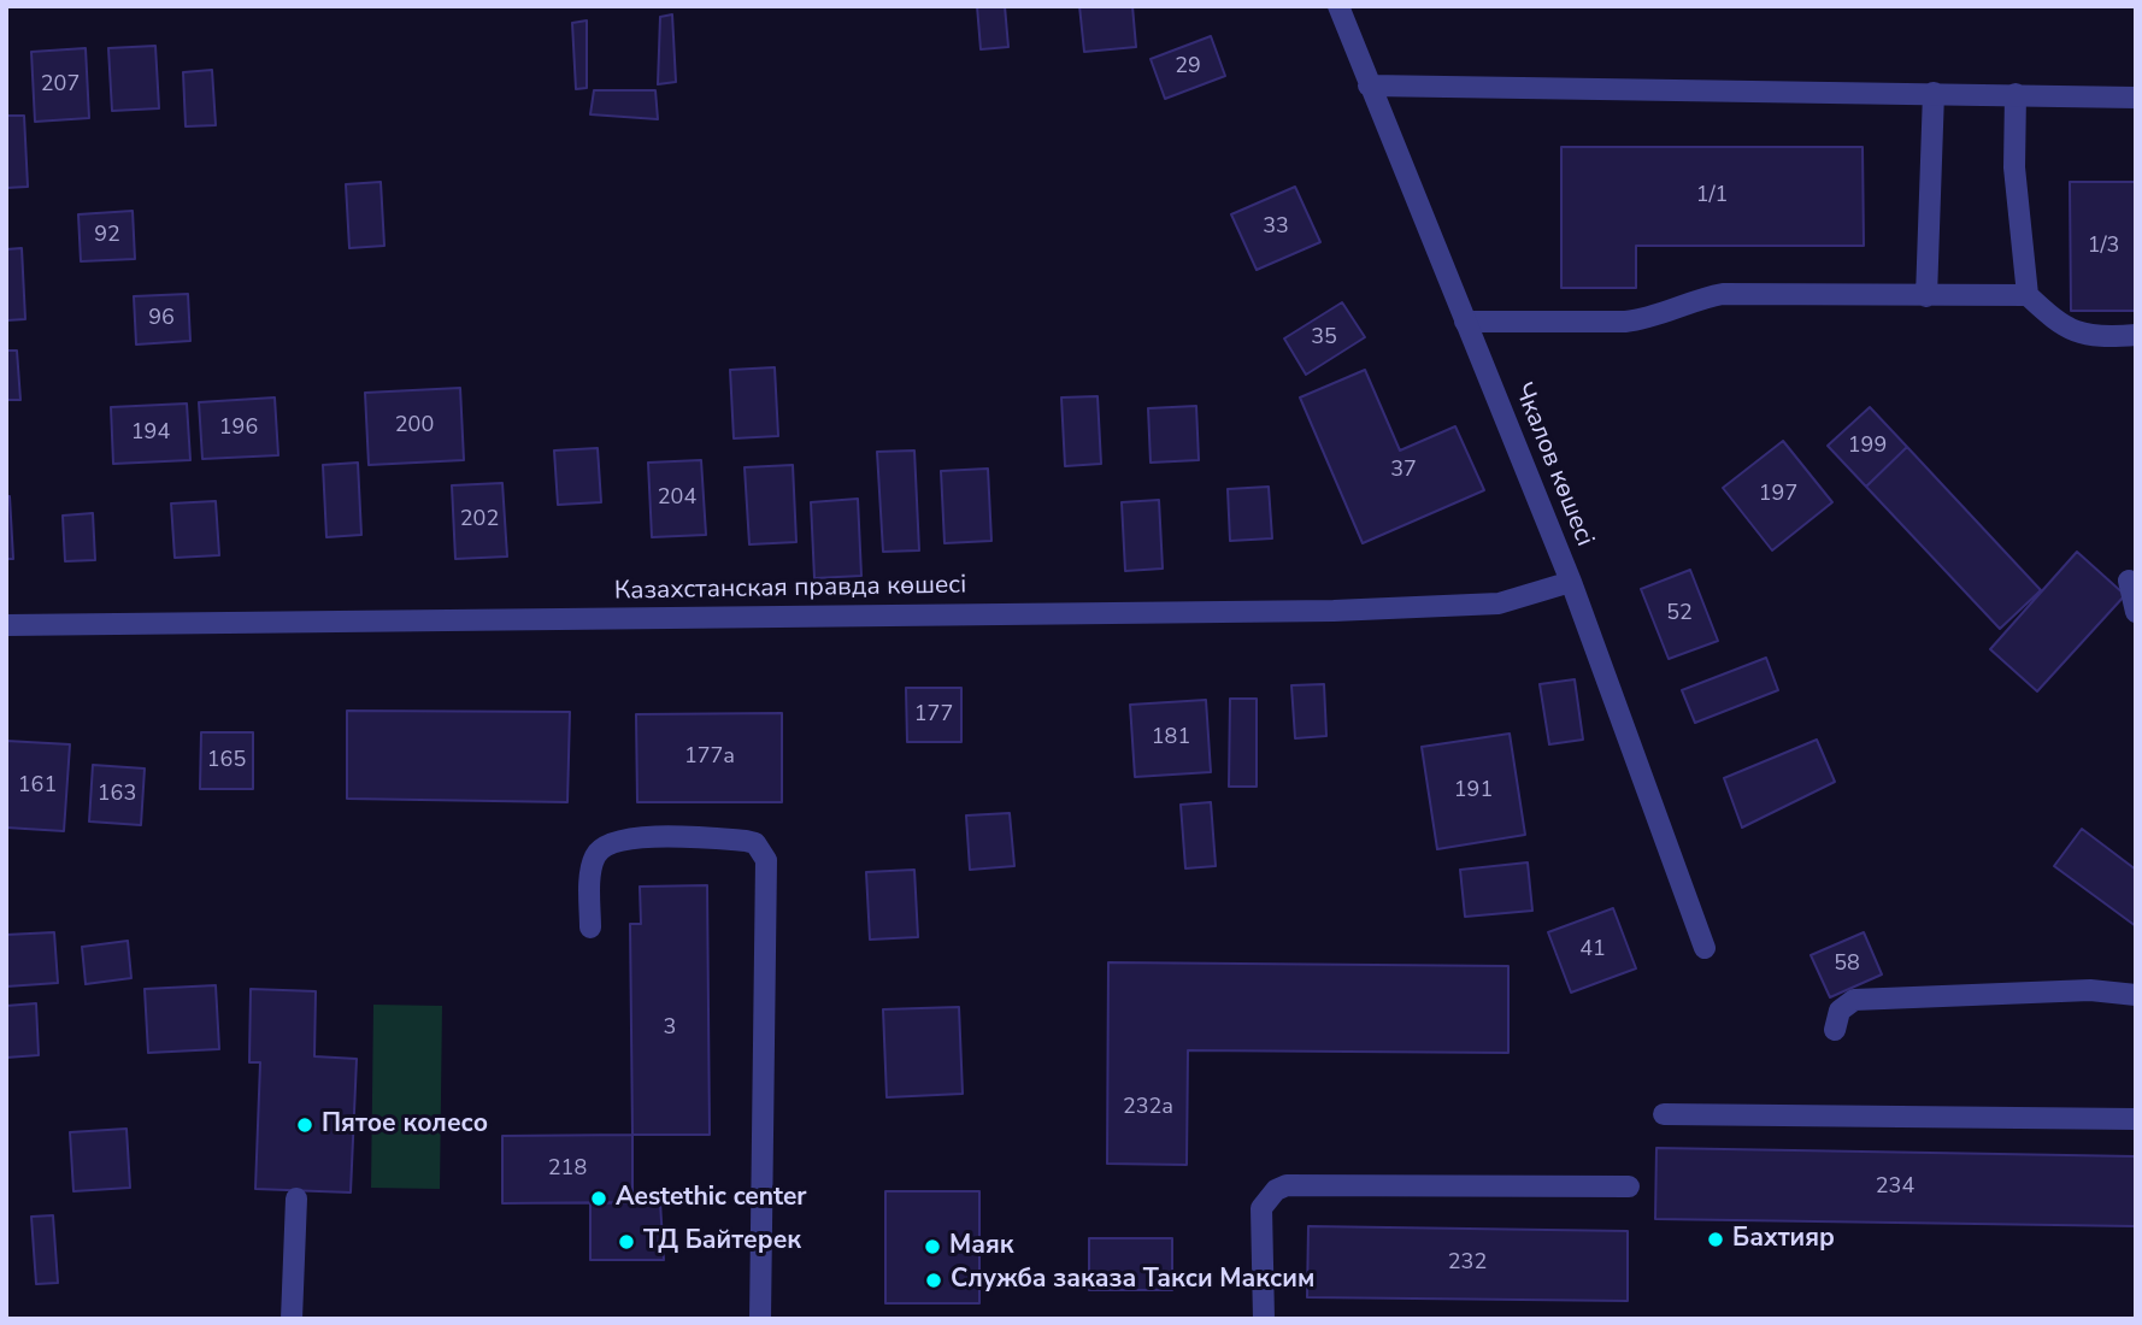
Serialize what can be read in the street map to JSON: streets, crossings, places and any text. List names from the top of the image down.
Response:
{
  "streets": {
    "street": ["Чкалов көшесі", "Казахстанская правда көшесі"]
  },
  "crossings": [
    ["Чкалов көшесі", "Казахстанская правда көшесі"]
  ],
  "places": [
    "Пятое колесо",
    "Aestethic center",
    "Бахтияр",
    "ТД Байтерек",
    "Маяк",
    "Служба заказа Такси Максим"
  ],
  "house_numbers": [
    "29",
    "207",
    "1/1",
    "33",
    "92",
    "1/3",
    "96",
    "35",
    "200",
    "196",
    "194",
    "199",
    "37",
    "197",
    "204",
    "202",
    "52",
    "177",
    "181",
    "177а",
    "165",
    "161",
    "191",
    "163",
    "41",
    "58",
    "3",
    "232а",
    "218",
    "234",
    "232"
  ]
}
